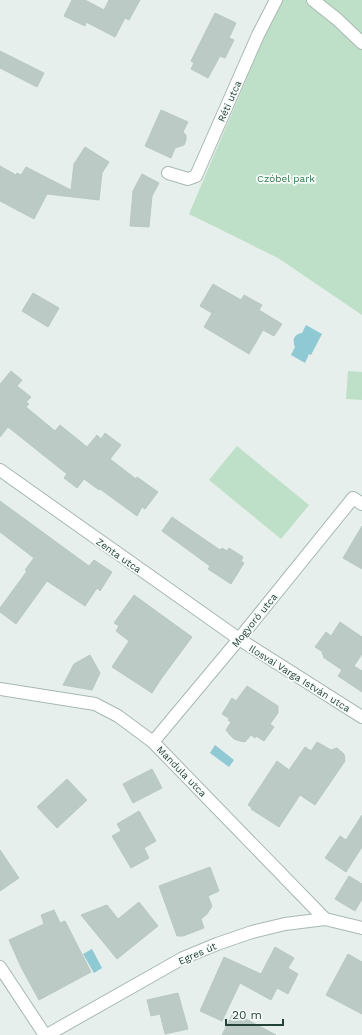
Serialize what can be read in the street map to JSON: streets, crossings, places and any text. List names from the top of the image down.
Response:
{
  "streets": {
    "street": [
      "Réti utca",
      "Zenta utca",
      "Mogyoró utca",
      "Ilosvai Varga István utca",
      "Mandula utca",
      "Egres út"
    ]
  },
  "crossings": [
    ["Zenta utca", "Mogyoró utca"],
    ["Zenta utca", "Ilosvai Varga István utca"],
    ["Mogyoró utca", "Ilosvai Varga István utca"],
    ["Mogyoró utca", "Mandula utca"],
    ["Mandula utca", "Egres út"]
  ],
  "parks": ["Czóbel park"],
  "scale_bar": "20 m"
}
